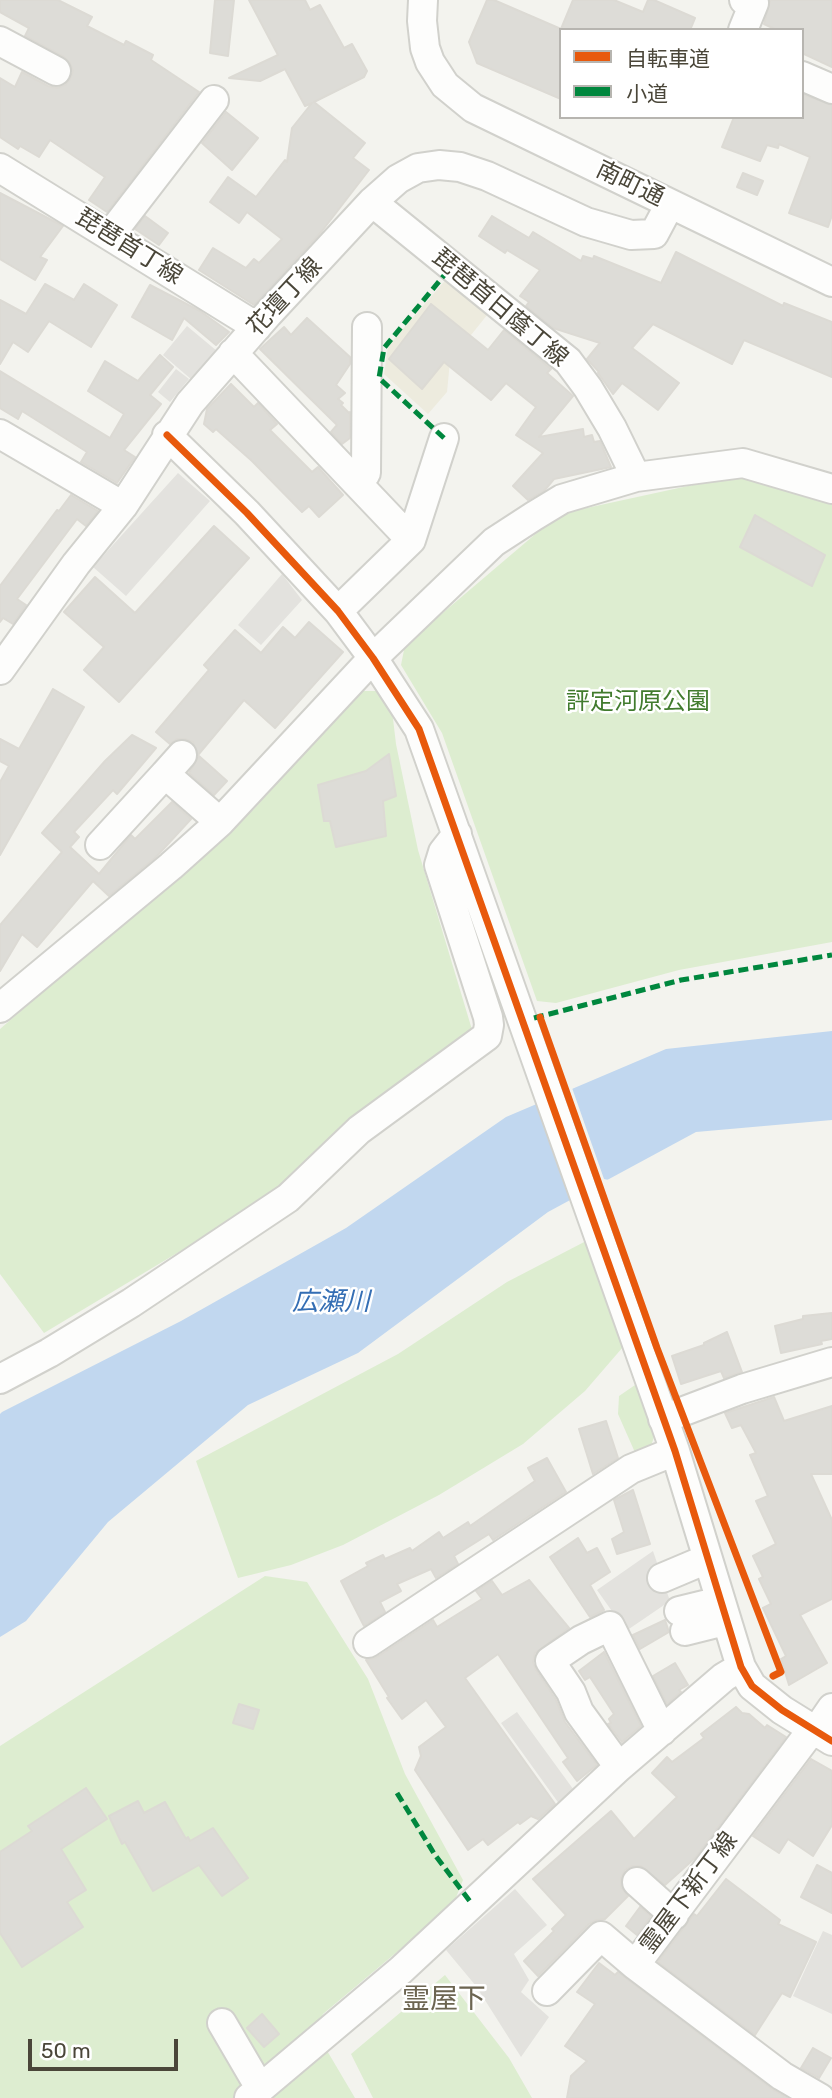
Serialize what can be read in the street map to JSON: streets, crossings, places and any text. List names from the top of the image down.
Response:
{
  "streets": {
    "street": [
      "南町通",
      "琵琶首丁線",
      "花壇丁線",
      "琵琶首日蔭丁線",
      "霊屋下新丁線"
    ]
  },
  "crossings": [
    ["南町通", "花壇丁線"],
    ["琵琶首丁線", "花壇丁線"],
    ["花壇丁線", "琵琶首日蔭丁線"]
  ],
  "districts": ["霊屋下"],
  "water": ["広瀬川"],
  "parks": ["評定河原公園"],
  "legend": ["自転車道", "小道"],
  "scale_bar": "50 m"
}
